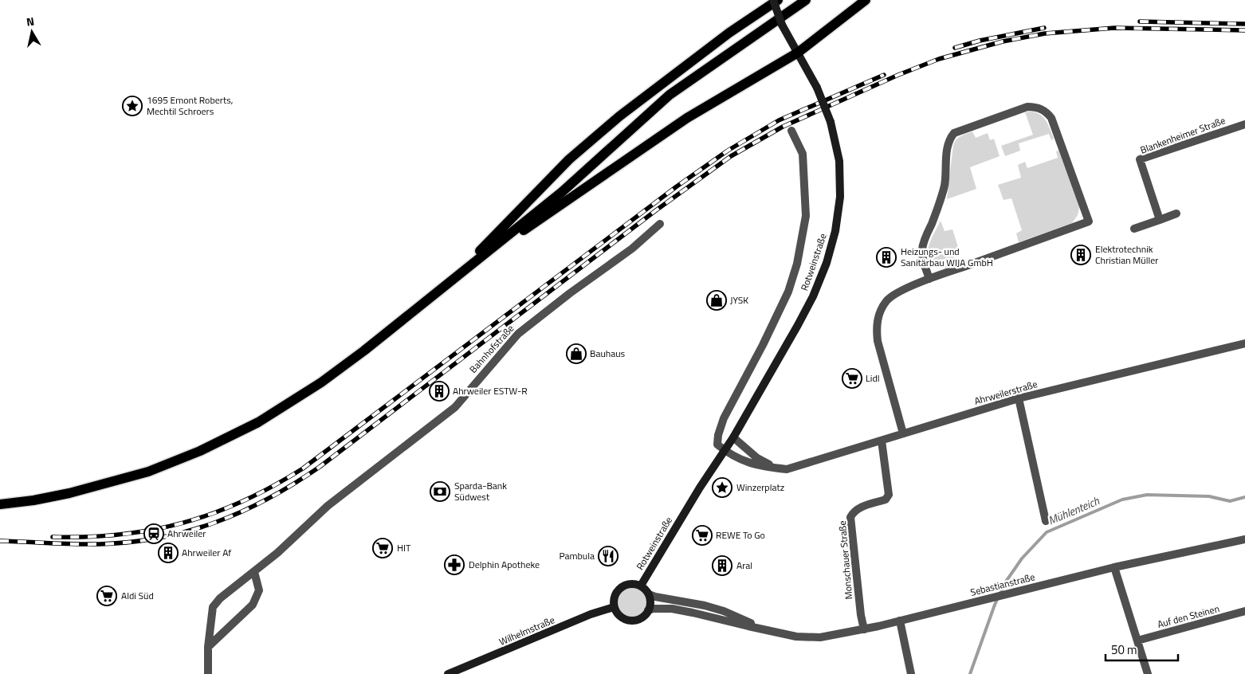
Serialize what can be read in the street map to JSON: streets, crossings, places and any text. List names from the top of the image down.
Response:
{
  "streets": {
    "main road": ["Rotweinstraße", "Wilhelmstraße"],
    "street": [
      "Blankenheimer Straße",
      "Bahnhofstraße",
      "Ahrweilerstraße",
      "Monschauer Straße",
      "Sebastianstraße",
      "Auf den Steinen"
    ]
  },
  "crossings": [
    ["Rotweinstraße", "Ahrweilerstraße"],
    ["Rotweinstraße", "Sebastianstraße"],
    ["Rotweinstraße", "Wilhelmstraße"],
    ["Ahrweilerstraße", "Monschauer Straße"],
    ["Monschauer Straße", "Sebastianstraße"],
    ["Sebastianstraße", "Wilhelmstraße"]
  ],
  "water": ["Mühlenteich"],
  "places": {
    "place": ["1695 Emont Roberts, Mechtil Schroers", "Winzerplatz"],
    "building": [
      "Elektrotechnik Christian Müller",
      "Heizungs- und Sanitärbau WIJA GmbH",
      "Ahrweiler ESTW-R",
      "Ahrweiler Af",
      "Aral"
    ],
    "shop": ["JYSK", "Bauhaus"],
    "supermarket": [
      "Lidl",
      "REWE To Go",
      "HIT",
      "Aldi Süd"
    ],
    "bank": ["Sparda-Bank Südwest"],
    "station": ["Ahrweiler"],
    "restaurant": ["Pambula"],
    "pharmacy": ["Delphin Apotheke"]
  },
  "scale_bar": "50 m",
  "north": "top"
}
